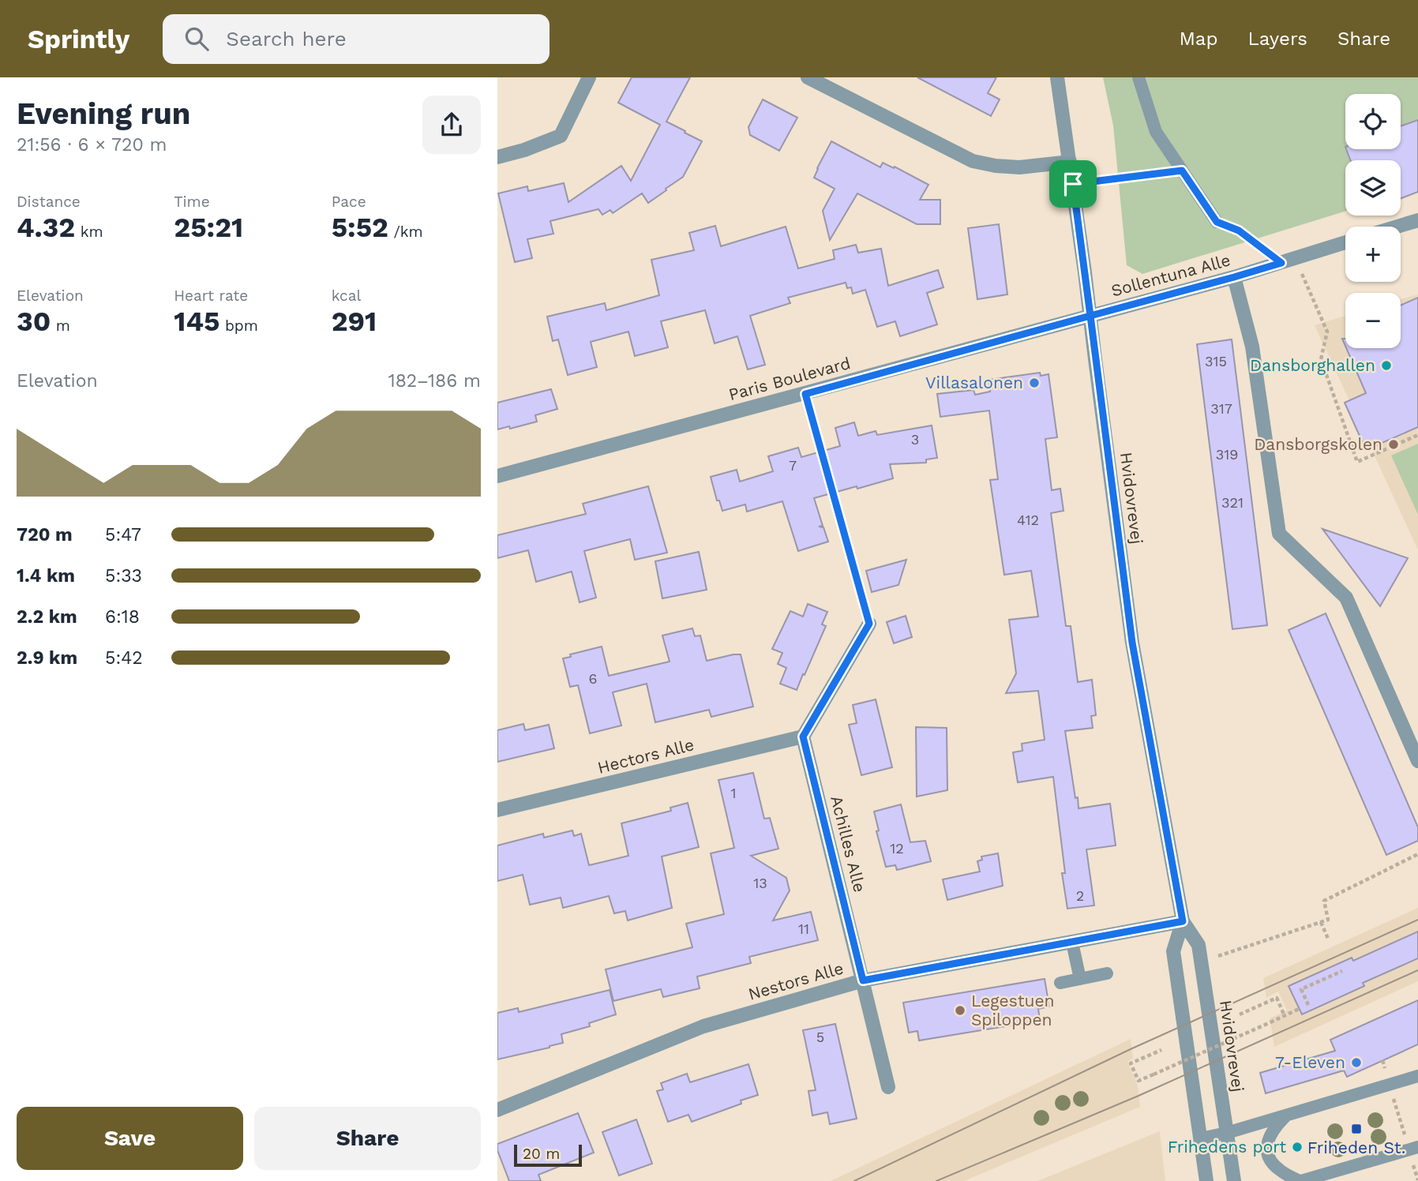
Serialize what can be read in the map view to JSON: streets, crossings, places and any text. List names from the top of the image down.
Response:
{
  "streets": {
    "street": [
      "Sollentuna Alle",
      "Paris Boulevard",
      "Hvidovrevej",
      "Hectors Alle",
      "Achilles Alle",
      "Nestors Alle"
    ]
  },
  "crossings": [
    ["Sollentuna Alle", "Paris Boulevard"],
    ["Sollentuna Alle", "Hvidovrevej"],
    ["Paris Boulevard", "Hvidovrevej"],
    ["Hvidovrevej", "Nestors Alle"],
    ["Hectors Alle", "Achilles Alle"],
    ["Achilles Alle", "Nestors Alle"]
  ],
  "places": {
    "other": [
      "Dansborghallen",
      "Villasalonen",
      "Dansborgskolen",
      "Legestuen Spiloppen",
      "7-Eleven",
      "Frihedens port"
    ],
    "transit": ["Friheden St."]
  },
  "house_numbers": [
    "315",
    "317",
    "3",
    "319",
    "7",
    "321",
    "412",
    "6",
    "1",
    "12",
    "13",
    "2",
    "11",
    "5"
  ],
  "scale_bar": "20 m",
  "page": {
    "header": "Sprintly",
    "search": "Search here",
    "nav": ["Map", "Layers", "Share"],
    "heading": ["Evening run", "21:56 · 6 × 720 m"],
    "map_buttons": ["+", "−"],
    "stats": [
      ["Distance", "4.32 km"],
      ["Time", "25:21"],
      ["Pace", "5:52 /km"],
      ["Elevation", "30 m"],
      ["Heart rate", "145 bpm"],
      ["kcal", "291"]
    ],
    "chart": ["Elevation", "182–186 m"],
    "list": [
      {
        "name": "720 m",
        "note": "5:47"
      },
      {
        "name": "1.4 km",
        "note": "5:33"
      },
      {
        "name": "2.2 km",
        "note": "6:18"
      },
      {
        "name": "2.9 km",
        "note": "5:42"
      }
    ],
    "buttons": ["Save", "Share"],
    "scale": "20 m"
  }
}
